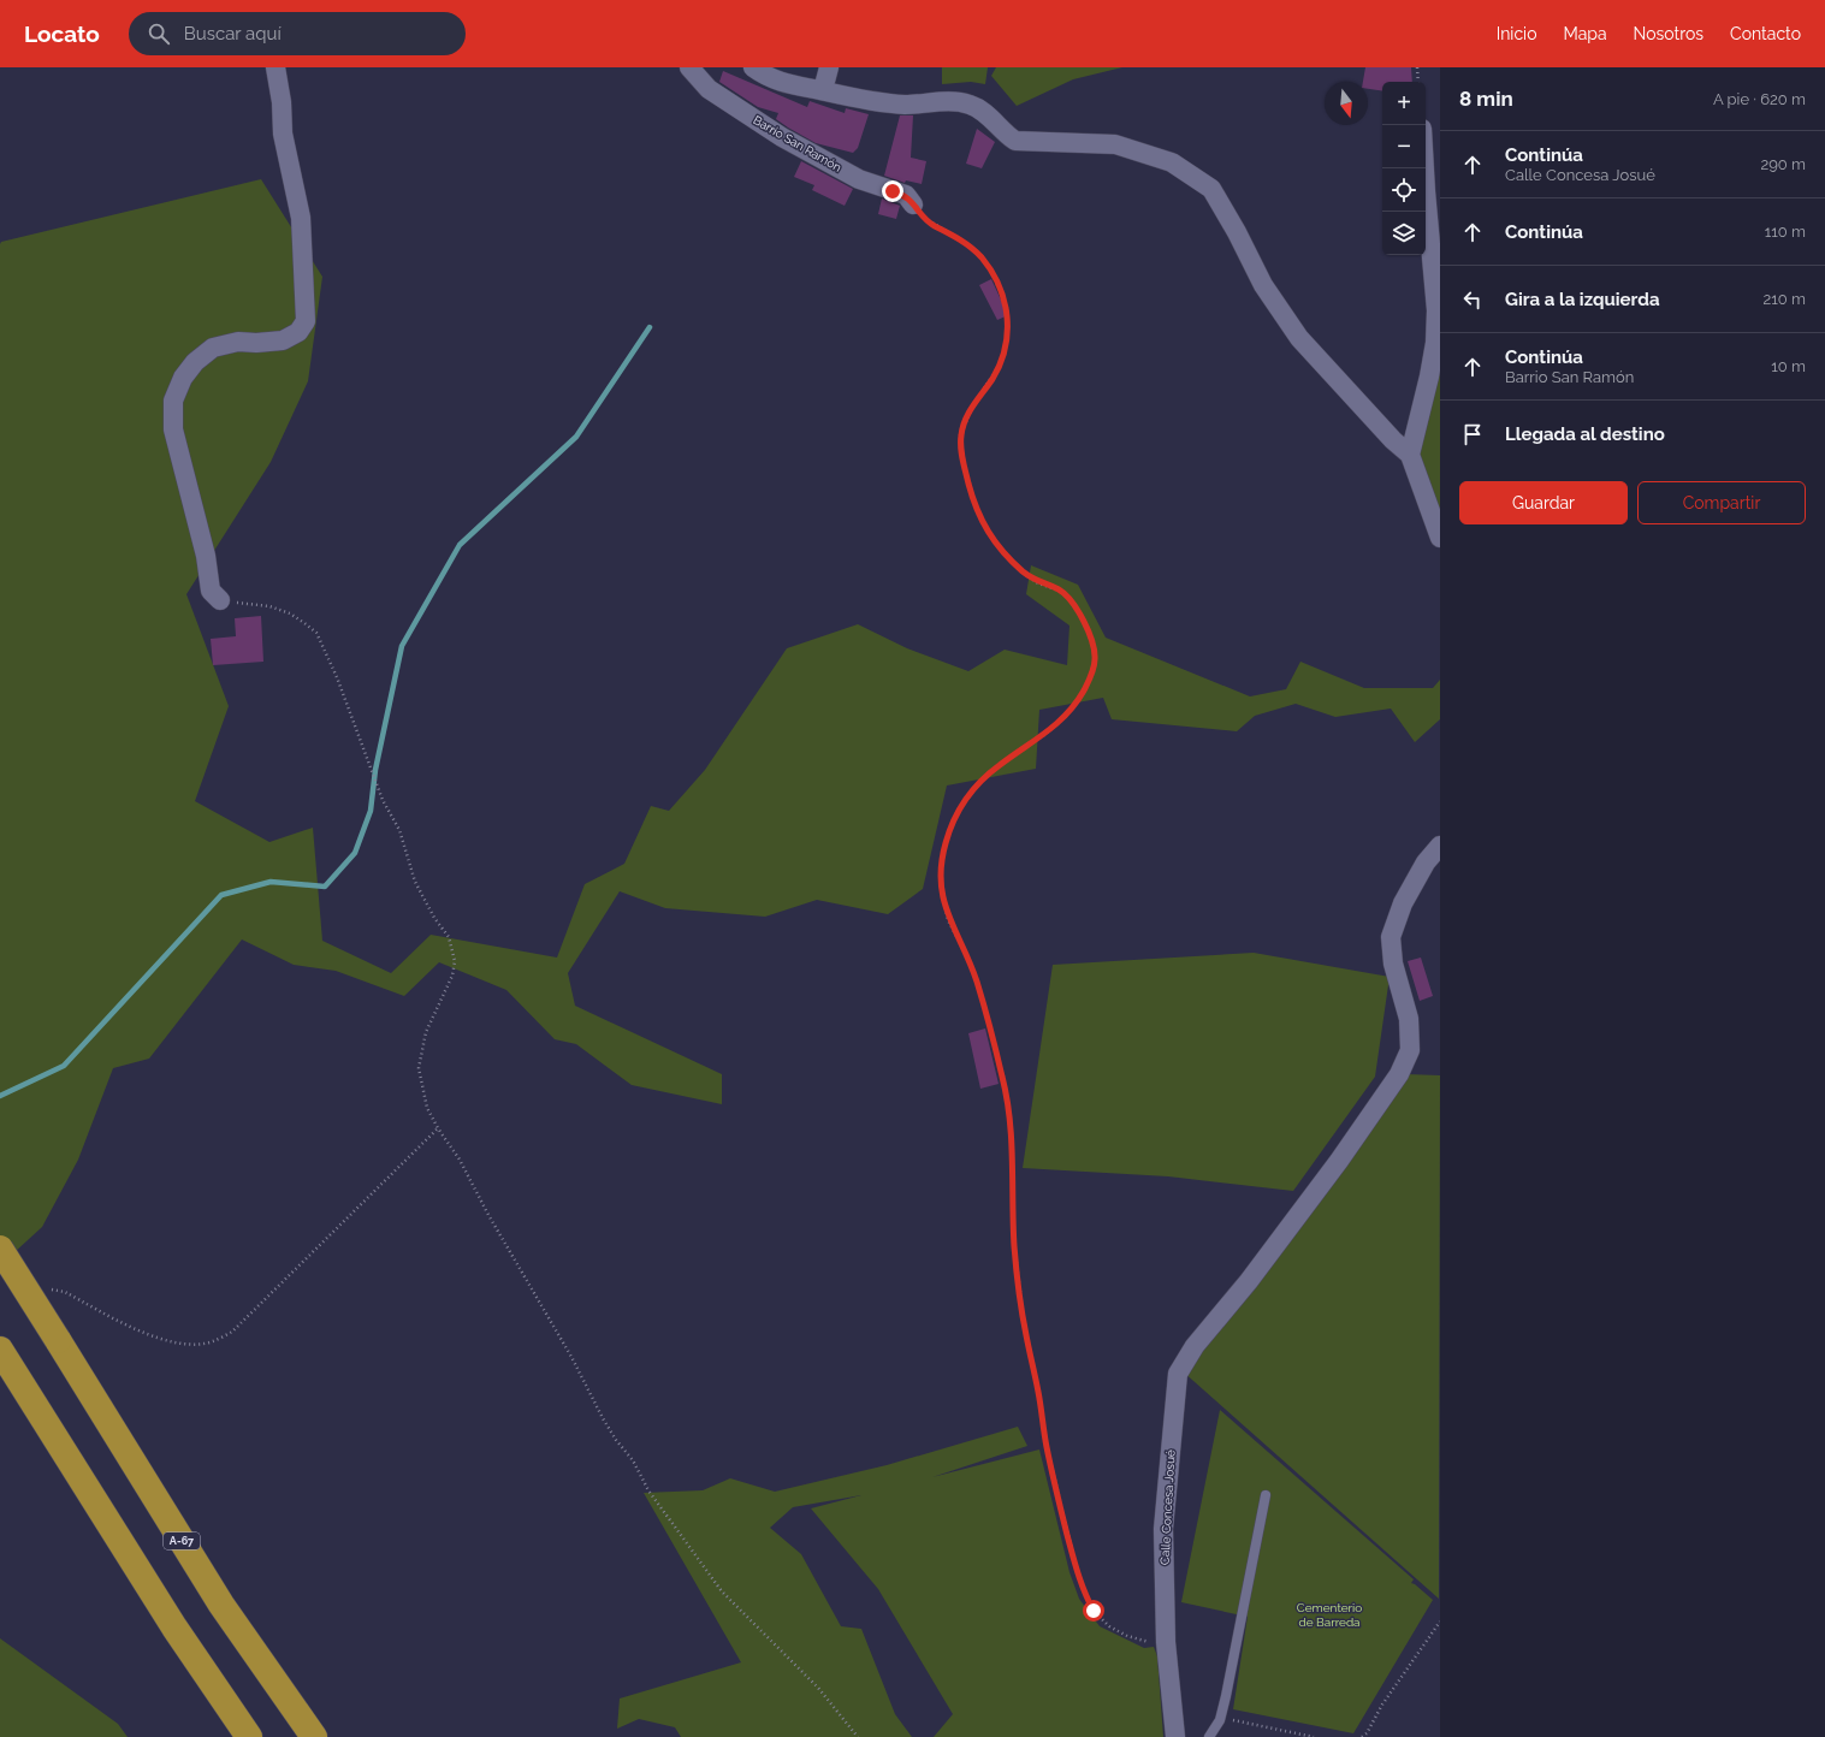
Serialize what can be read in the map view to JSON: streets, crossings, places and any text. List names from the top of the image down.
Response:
{
  "streets": {
    "highway": ["A-67"],
    "street": ["Barrio San Ramón", "Calle Concesa Josué"]
  },
  "parks": ["Cementerio de Barreda"],
  "north": "bottom",
  "page": {
    "header": "Locato",
    "search": "Buscar aquí",
    "nav": [
      "Inicio",
      "Mapa",
      "Nosotros",
      "Contacto"
    ],
    "heading": ["8 min", "A pie · 620 m"],
    "map_buttons": ["+", "−"],
    "list": [
      ["Continúa", "Calle Concesa Josué", "290 m"],
      ["Continúa", "110 m"],
      ["Gira a la izquierda", "210 m"],
      ["Continúa", "Barrio San Ramón", "10 m"],
      "Llegada al destino"
    ],
    "buttons": ["Guardar", "Compartir"]
  }
}
